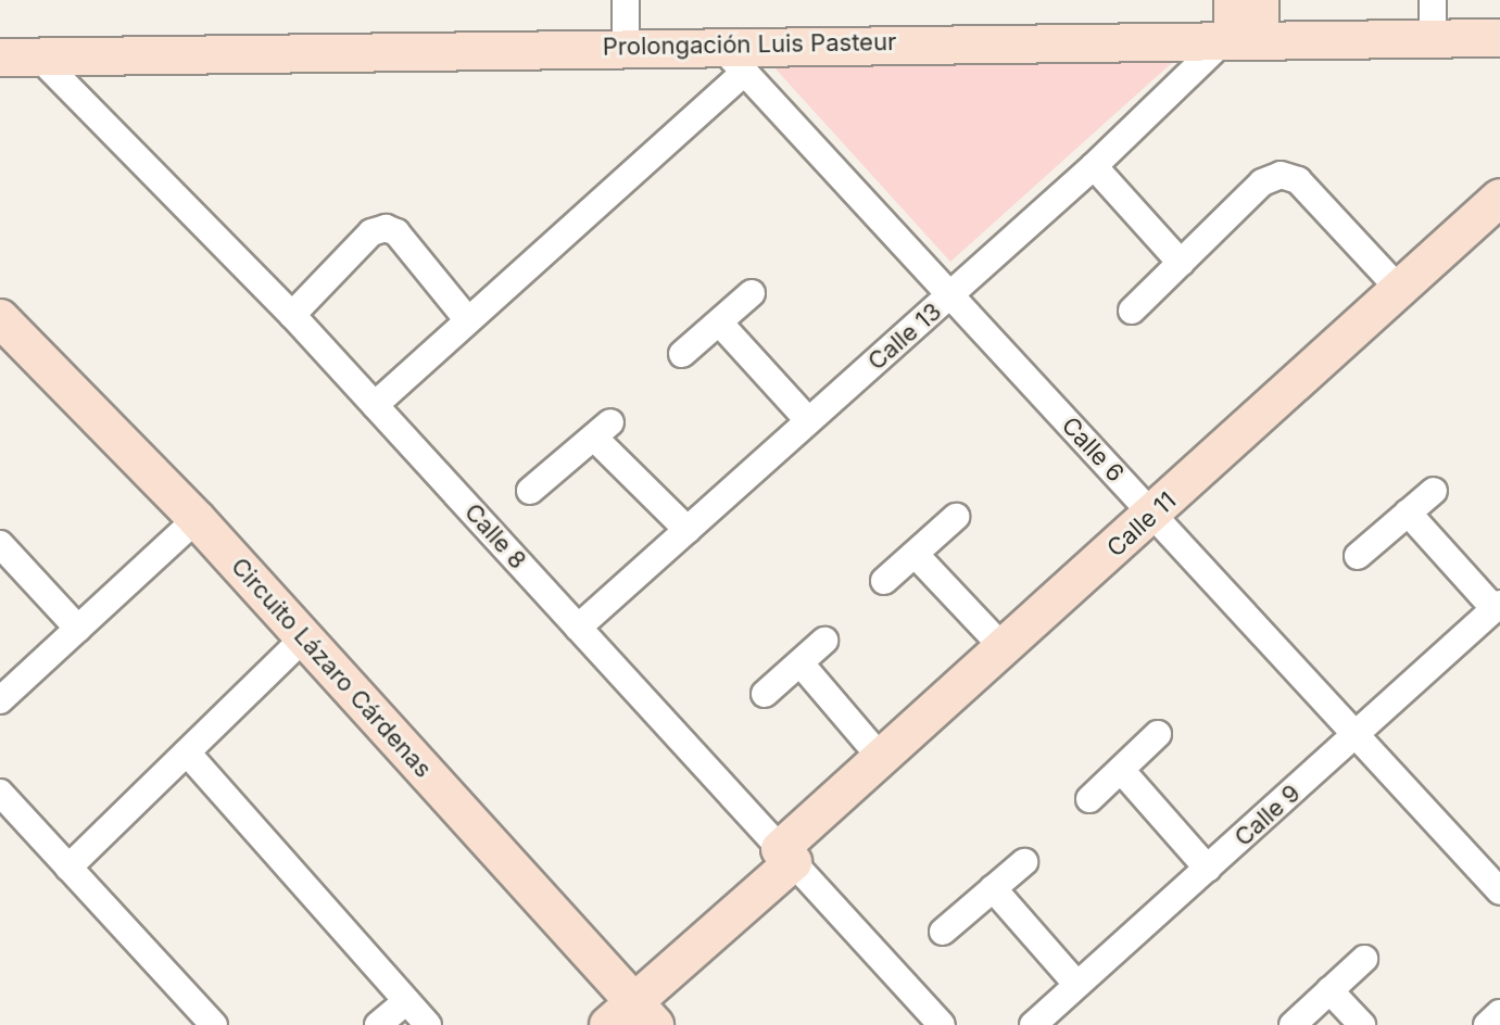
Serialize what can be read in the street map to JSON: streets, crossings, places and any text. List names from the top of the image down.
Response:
{
  "streets": {
    "street": [
      "Prolongación Luis Pasteur",
      "Calle 13",
      "Calle 6",
      "Calle 11",
      "Calle 8",
      "Circuito Lázaro Cárdenas",
      "Calle 9"
    ]
  },
  "crossings": [
    ["Prolongación Luis Pasteur", "Calle 13"],
    ["Prolongación Luis Pasteur", "Calle 6"],
    ["Prolongación Luis Pasteur", "Calle 8"],
    ["Calle 13", "Calle 6"],
    ["Calle 13", "Calle 8"],
    ["Calle 6", "Calle 11"],
    ["Calle 6", "Calle 9"],
    ["Calle 11", "Calle 8"],
    ["Calle 11", "Circuito Lázaro Cárdenas"]
  ]
}
